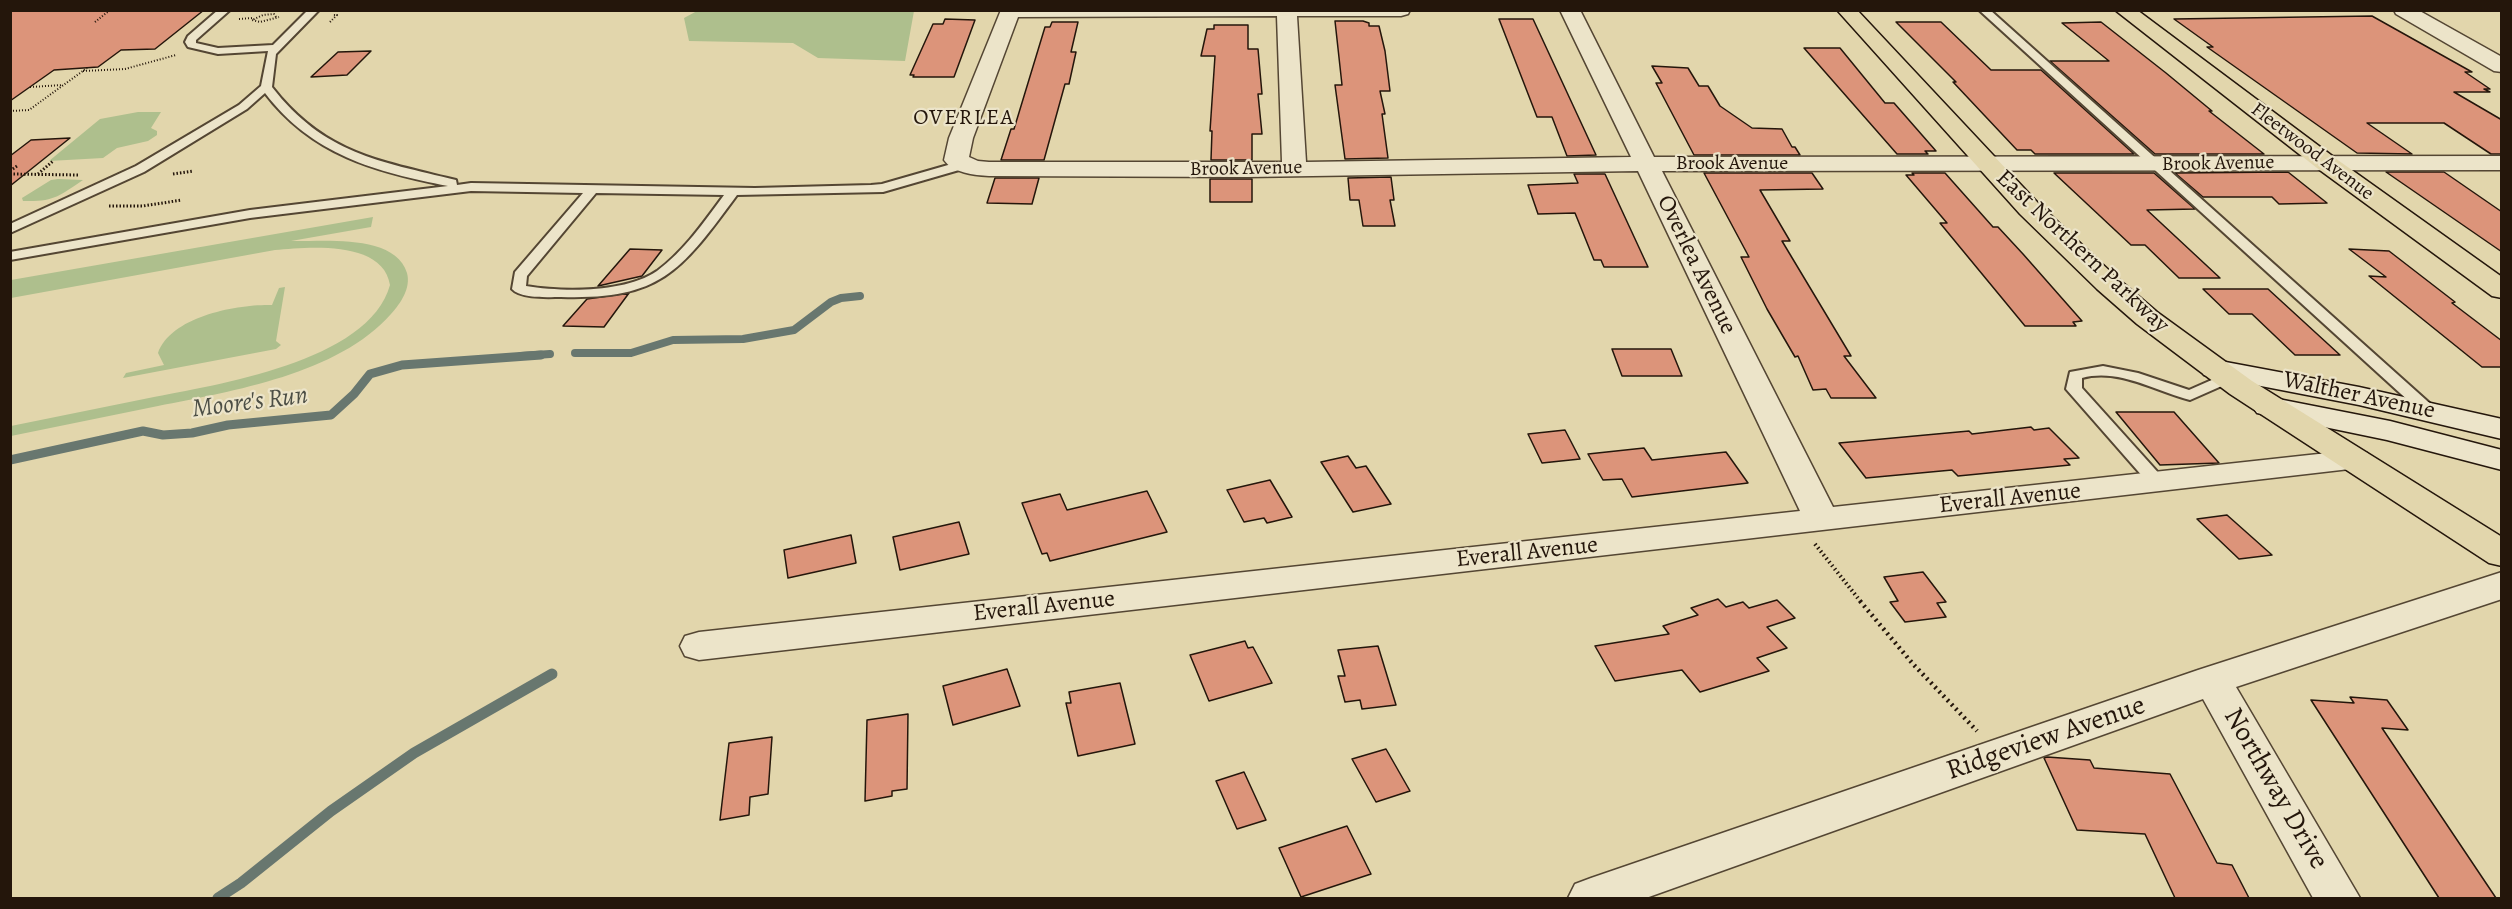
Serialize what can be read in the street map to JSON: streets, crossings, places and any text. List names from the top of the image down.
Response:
{
  "streets": {
    "main road": ["Fleetwood Avenue", "East Northern Parkway"],
    "street": [
      "Brook Avenue",
      "Overlea Avenue",
      "Walther Avenue",
      "Everall Avenue",
      "Ridgeview Avenue",
      "Northway Drive"
    ]
  },
  "crossings": [
    ["Fleetwood Avenue", "Brook Avenue"],
    ["Brook Avenue", "East Northern Parkway"],
    ["Brook Avenue", "Overlea Avenue"],
    ["East Northern Parkway", "Walther Avenue"],
    ["East Northern Parkway", "Everall Avenue"],
    ["Overlea Avenue", "Everall Avenue"],
    ["Ridgeview Avenue", "Northway Drive"]
  ],
  "districts": ["OVERLEA"],
  "water": ["Moore's Run"]
}
